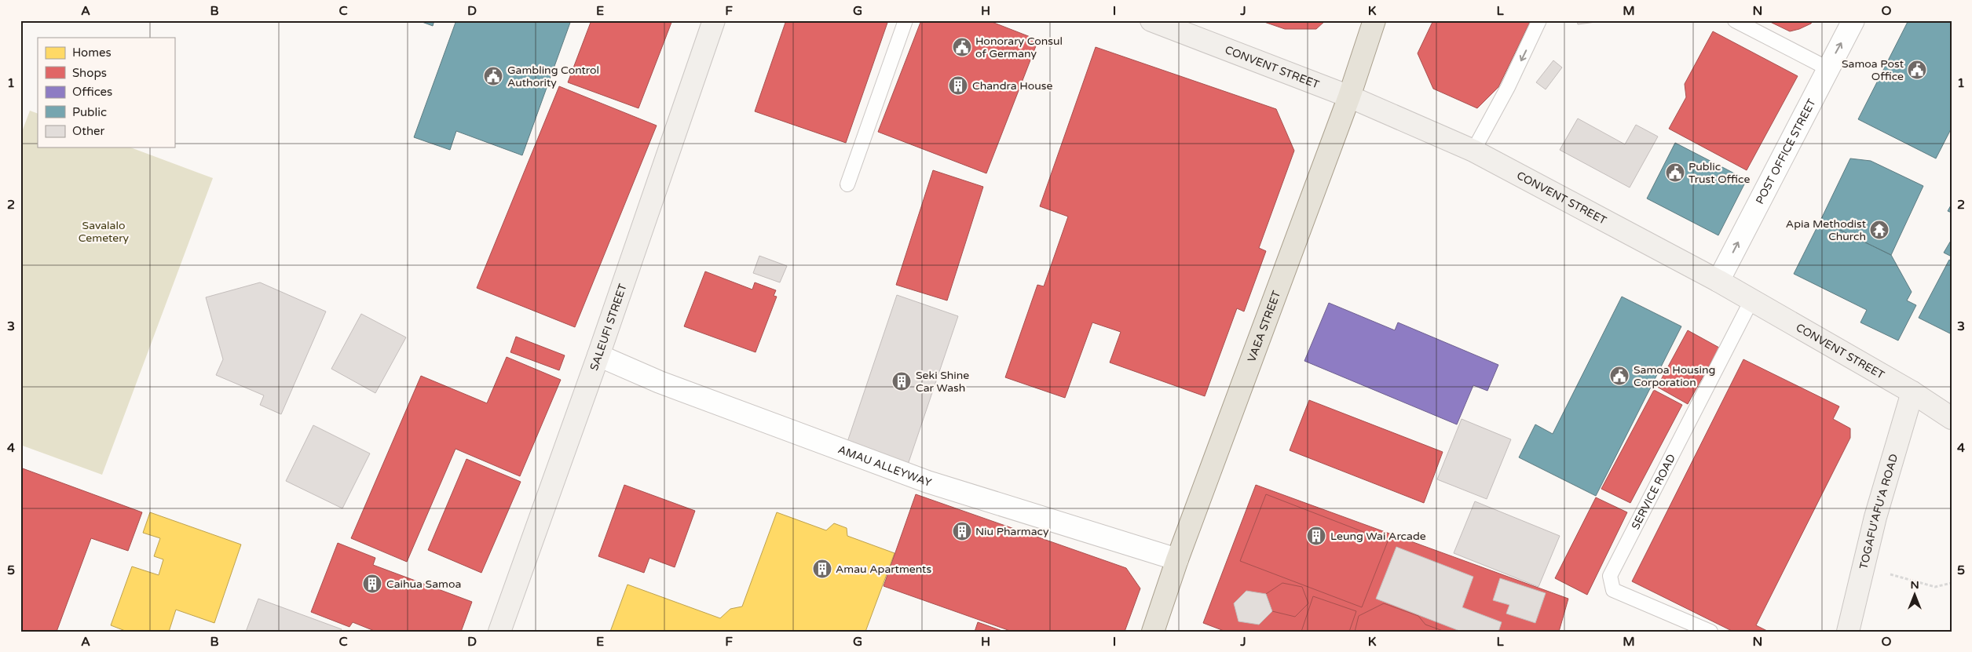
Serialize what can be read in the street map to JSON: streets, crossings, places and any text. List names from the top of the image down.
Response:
{
  "streets": {
    "main road": [
      "CONVENT STREET",
      "VAEA STREET",
      "SALEUFI STREET",
      "TOGAFU'AFU'A ROAD"
    ],
    "street": ["POST OFFICE STREET", "AMAU ALLEYWAY"],
    "lane": ["SERVICE ROAD"]
  },
  "crossings": [
    ["CONVENT STREET", "POST OFFICE STREET"],
    ["CONVENT STREET", "VAEA STREET"],
    ["CONVENT STREET", "SERVICE ROAD"],
    ["CONVENT STREET", "TOGAFU'AFU'A ROAD"],
    ["VAEA STREET", "AMAU ALLEYWAY"],
    ["SALEUFI STREET", "AMAU ALLEYWAY"]
  ],
  "one_way": ["POST OFFICE STREET"],
  "parks": ["Savalalo Cemetery"],
  "places": {
    "public building": [
      "Honorary Consul of Germany",
      "Samoa Post Office",
      "Gambling Control Authority",
      "Public Trust Office",
      "Samoa Housing Corporation"
    ],
    "building": [
      "Chandra House",
      "Seki Shine Car Wash",
      "Niu Pharmacy",
      "Leung Wai Arcade",
      "Amau Apartments",
      "Caihua Samoa"
    ],
    "temple": ["Apia Methodist Church"]
  },
  "legend": [
    "Homes",
    "Shops",
    "Offices",
    "Public",
    "Other"
  ],
  "north": "top",
  "grid": {
    "columns": [
      "A",
      "B",
      "C",
      "D",
      "E",
      "F",
      "G",
      "H",
      "I",
      "J",
      "K",
      "L",
      "M",
      "N",
      "O"
    ],
    "rows": [
      "1",
      "2",
      "3",
      "4",
      "5"
    ]
  }
}
